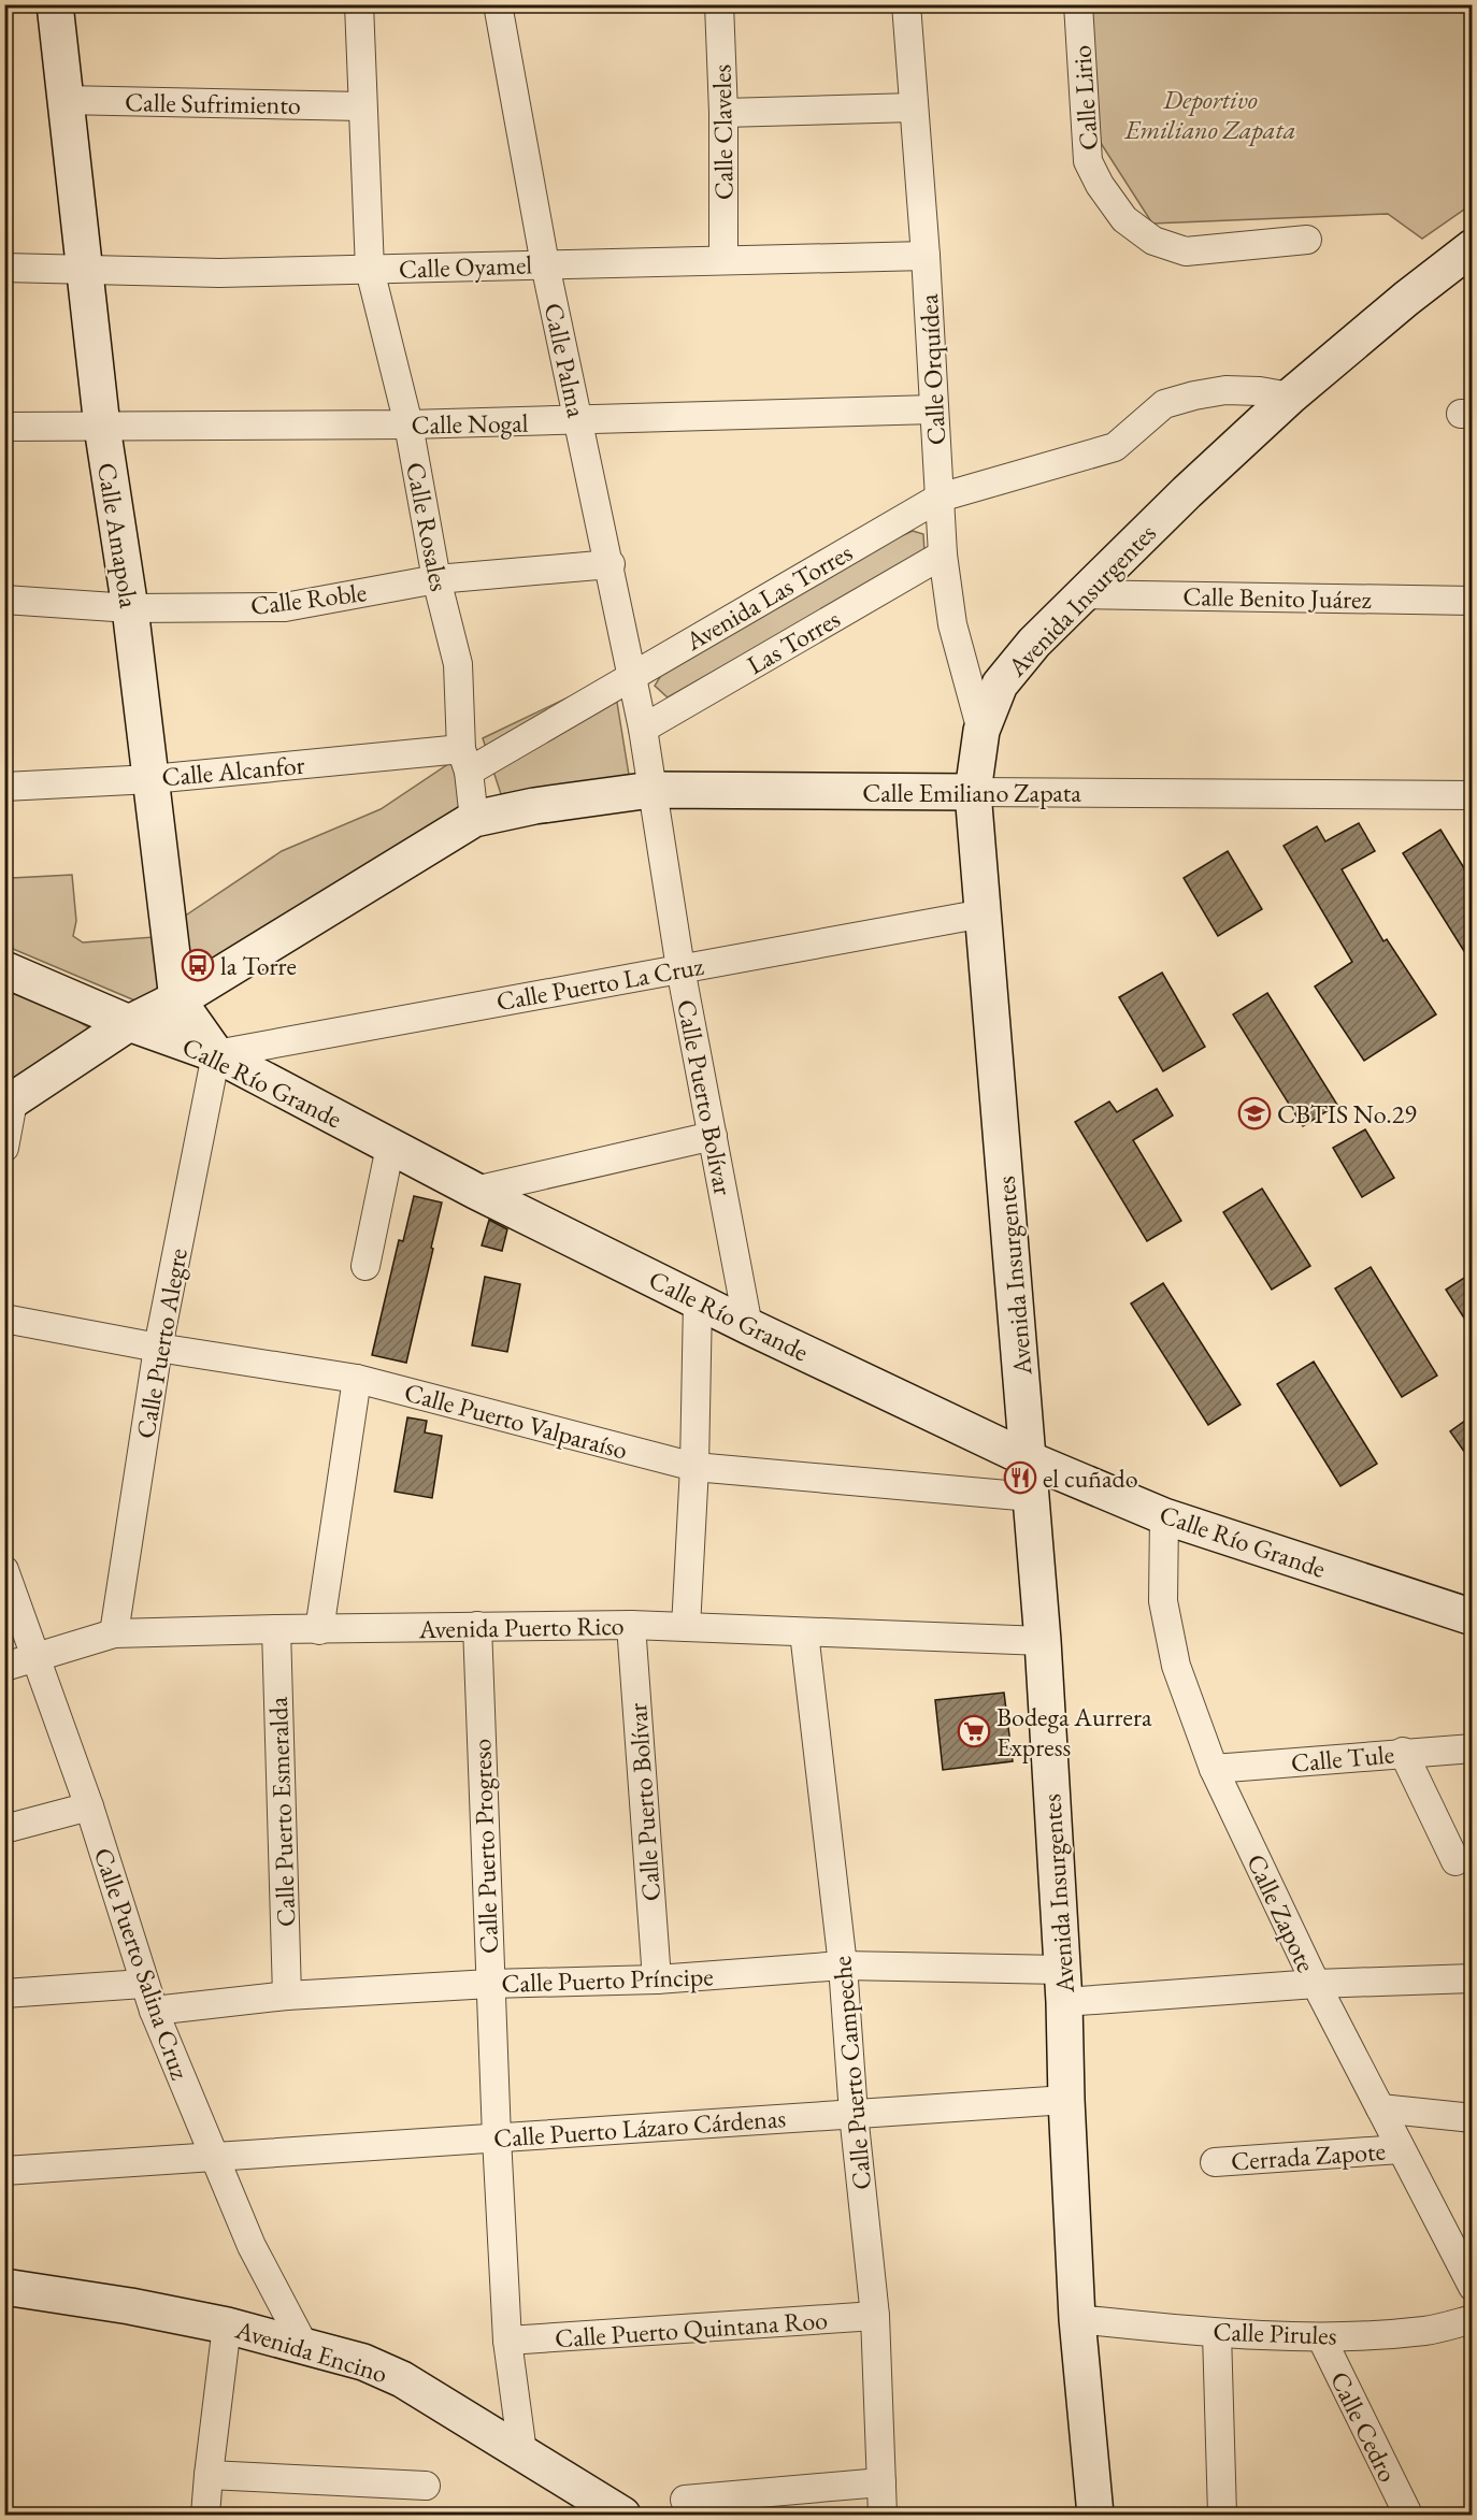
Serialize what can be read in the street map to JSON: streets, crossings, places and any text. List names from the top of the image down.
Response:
{
  "streets": {
    "main road": [
      "Calle Amapola",
      "Avenida Insurgentes",
      "Calle Emiliano Zapata",
      "Calle Río Grande",
      "Avenida Encino"
    ],
    "street": [
      "Calle Lirio",
      "Calle Sufrimiento",
      "Calle Claveles",
      "Calle Oyamel",
      "Calle Palma",
      "Calle Orquídea",
      "Calle Nogal",
      "Calle Rosales",
      "Avenida Las Torres",
      "Calle Benito Juárez",
      "Calle Roble",
      "Las Torres",
      "Calle Alcanfor",
      "Calle Puerto La Cruz",
      "Calle Puerto Bolívar",
      "Calle Puerto Alegre",
      "Calle Puerto Valparaíso",
      "Avenida Puerto Rico",
      "Calle Tule",
      "Calle Puerto Esmeralda",
      "Calle Puerto Progreso",
      "Calle Zapote",
      "Calle Puerto Salina Cruz",
      "Calle Puerto Príncipe",
      "Calle Puerto Campeche",
      "Calle Puerto Lázaro Cárdenas",
      "Cerrada Zapote",
      "Calle Puerto Quintana Roo",
      "Calle Pirules",
      "Calle Cedro"
    ]
  },
  "crossings": [
    ["Calle Sufrimiento", "Calle Rosales"],
    ["Calle Sufrimiento", "Calle Amapola"],
    ["Calle Claveles", "Calle Oyamel"],
    ["Calle Oyamel", "Calle Palma"],
    ["Calle Oyamel", "Calle Orquídea"],
    ["Calle Oyamel", "Calle Rosales"],
    ["Calle Oyamel", "Calle Amapola"],
    ["Calle Palma", "Calle Nogal"],
    ["Calle Palma", "Avenida Las Torres"],
    ["Calle Palma", "Calle Roble"],
    ["Calle Palma", "Calle Puerto Bolívar"],
    ["Calle Orquídea", "Calle Nogal"],
    ["Calle Orquídea", "Avenida Las Torres"],
    ["Calle Orquídea", "Avenida Insurgentes"],
    ["Calle Orquídea", "Las Torres"],
    ["Calle Nogal", "Calle Rosales"],
    ["Calle Nogal", "Calle Amapola"],
    ["Calle Rosales", "Avenida Las Torres"],
    ["Calle Rosales", "Calle Roble"],
    ["Calle Rosales", "Calle Alcanfor"],
    ["Calle Rosales", "Calle Emiliano Zapata"],
    ["Calle Amapola", "Calle Roble"],
    ["Calle Amapola", "Calle Alcanfor"],
    ["Calle Amapola", "Calle Puerto La Cruz"],
    ["Calle Amapola", "Calle Río Grande"],
    ["Calle Amapola", "Calle Puerto Alegre"],
    ["Avenida Las Torres", "Avenida Insurgentes"],
    ["Avenida Las Torres", "Calle Alcanfor"],
    ["Avenida Las Torres", "Calle Puerto Bolívar"],
    ["Calle Benito Juárez", "Avenida Insurgentes"],
    ["Avenida Insurgentes", "Calle Emiliano Zapata"],
    ["Avenida Insurgentes", "Calle Puerto La Cruz"],
    ["Avenida Insurgentes", "Calle Río Grande"],
    ["Avenida Insurgentes", "Calle Puerto Valparaíso"],
    ["Avenida Insurgentes", "Avenida Puerto Rico"],
    ["Avenida Insurgentes", "Calle Puerto Príncipe"],
    ["Avenida Insurgentes", "Calle Puerto Lázaro Cárdenas"],
    ["Avenida Insurgentes", "Calle Pirules"],
    ["Las Torres", "Calle Puerto Bolívar"],
    ["Calle Emiliano Zapata", "Calle Puerto Bolívar"],
    ["Calle Puerto La Cruz", "Calle Río Grande"],
    ["Calle Puerto La Cruz", "Calle Puerto Bolívar"],
    ["Calle Puerto La Cruz", "Calle Puerto Alegre"],
    ["Calle Río Grande", "Calle Puerto Bolívar"],
    ["Calle Río Grande", "Calle Puerto Alegre"],
    ["Calle Río Grande", "Calle Zapote"],
    ["Calle Puerto Bolívar", "Avenida Puerto Rico"],
    ["Calle Puerto Bolívar", "Calle Puerto Príncipe"],
    ["Calle Puerto Alegre", "Calle Puerto Valparaíso"],
    ["Calle Puerto Alegre", "Avenida Puerto Rico"],
    ["Avenida Puerto Rico", "Calle Puerto Esmeralda"],
    ["Avenida Puerto Rico", "Calle Puerto Progreso"],
    ["Avenida Puerto Rico", "Calle Puerto Salina Cruz"],
    ["Avenida Puerto Rico", "Calle Puerto Campeche"],
    ["Calle Tule", "Calle Zapote"],
    ["Calle Puerto Esmeralda", "Calle Puerto Príncipe"],
    ["Calle Puerto Progreso", "Calle Puerto Príncipe"],
    ["Calle Puerto Progreso", "Calle Puerto Lázaro Cárdenas"],
    ["Calle Puerto Progreso", "Calle Puerto Quintana Roo"],
    ["Calle Puerto Progreso", "Avenida Encino"],
    ["Calle Zapote", "Calle Puerto Príncipe"],
    ["Calle Zapote", "Cerrada Zapote"],
    ["Calle Puerto Salina Cruz", "Calle Puerto Príncipe"],
    ["Calle Puerto Salina Cruz", "Calle Puerto Lázaro Cárdenas"],
    ["Calle Puerto Salina Cruz", "Avenida Encino"],
    ["Calle Puerto Príncipe", "Calle Puerto Campeche"],
    ["Calle Puerto Campeche", "Calle Puerto Lázaro Cárdenas"],
    ["Calle Puerto Campeche", "Calle Puerto Quintana Roo"],
    ["Calle Pirules", "Calle Cedro"]
  ],
  "parks": ["Deportivo Emiliano Zapata"],
  "places": {
    "bus stop": ["la Torre"],
    "school or university": ["CBTIS No.29"],
    "restaurant": ["el cuñado"],
    "supermarket": ["Bodega Aurrera Express"]
  }
}
